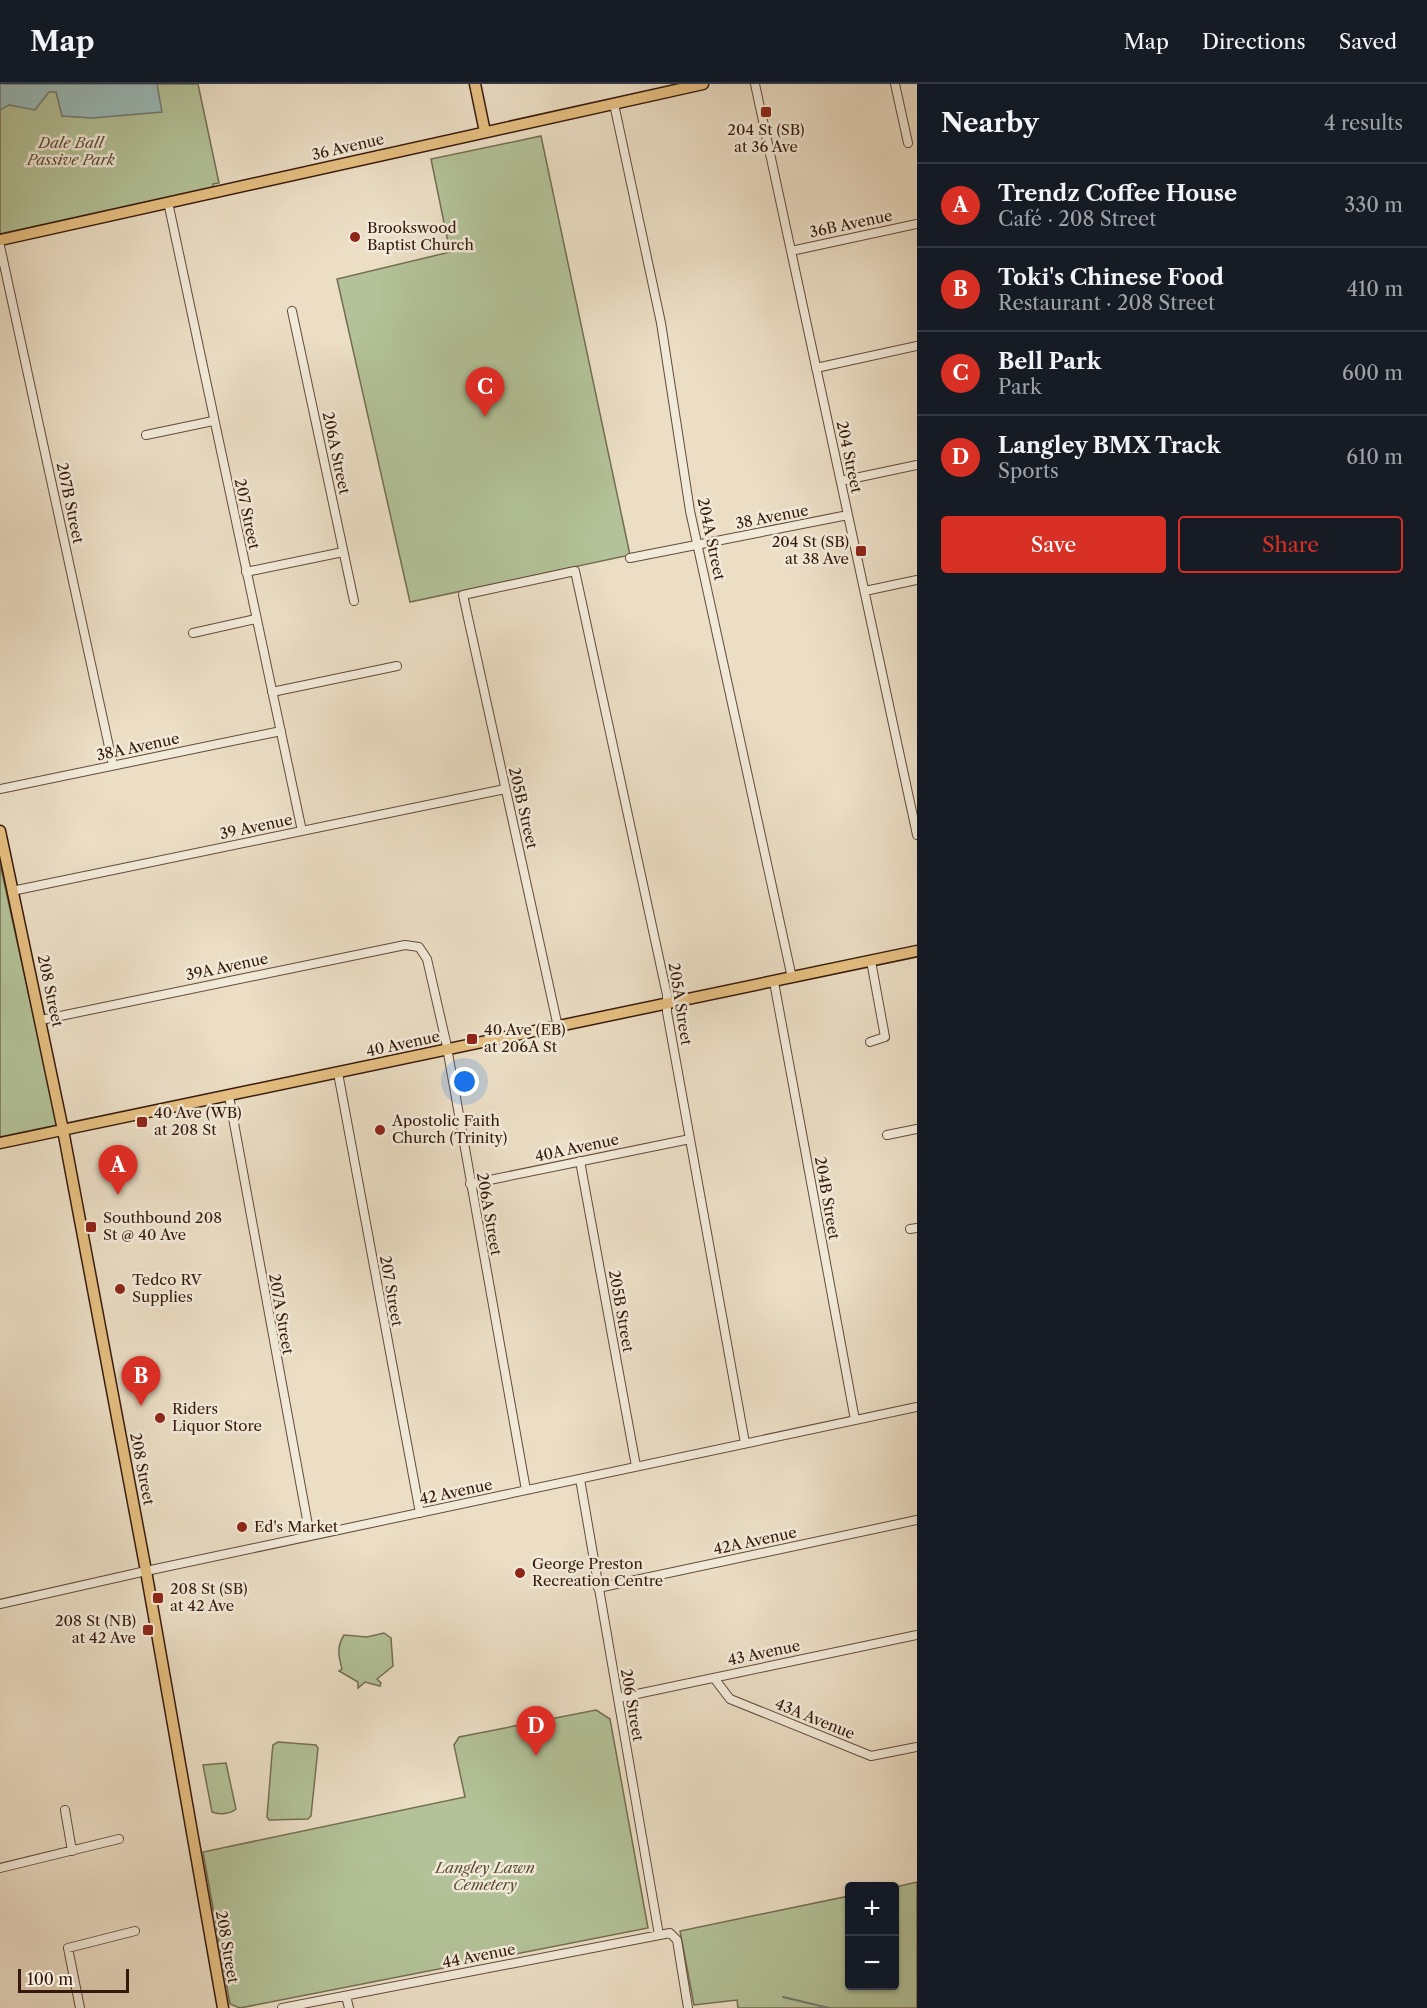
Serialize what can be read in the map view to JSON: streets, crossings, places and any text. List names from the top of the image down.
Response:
{
  "streets": {
    "main road": ["36 Avenue", "208 Street", "40 Avenue"],
    "street": [
      "36B Avenue",
      "206A Street",
      "204 Street",
      "207B Street",
      "207 Street",
      "38 Avenue",
      "204A Street",
      "38A Avenue",
      "205B Street",
      "39 Avenue",
      "39A Avenue",
      "205A Street",
      "40A Avenue",
      "204B Street",
      "207A Street",
      "42 Avenue",
      "42A Avenue",
      "43 Avenue",
      "206 Street",
      "43A Avenue",
      "44 Avenue"
    ]
  },
  "crossings": [
    ["36 Avenue", "207 Street"],
    ["36 Avenue", "204A Street"],
    ["36B Avenue", "204 Street"],
    ["206A Street", "39A Avenue"],
    ["206A Street", "40 Avenue"],
    ["206A Street", "40A Avenue"],
    ["206A Street", "42 Avenue"],
    ["204 Street", "38 Avenue"],
    ["207B Street", "38A Avenue"],
    ["207 Street", "38A Avenue"],
    ["207 Street", "39 Avenue"],
    ["207 Street", "40 Avenue"],
    ["207 Street", "42 Avenue"],
    ["38 Avenue", "204A Street"],
    ["204A Street", "40 Avenue"],
    ["205B Street", "39 Avenue"],
    ["205B Street", "205A Street"],
    ["205B Street", "40 Avenue"],
    ["205B Street", "40A Avenue"],
    ["205B Street", "42 Avenue"],
    ["39 Avenue", "208 Street"],
    ["39A Avenue", "208 Street"],
    ["208 Street", "40 Avenue"],
    ["208 Street", "42 Avenue"],
    ["205A Street", "40 Avenue"],
    ["205A Street", "40A Avenue"],
    ["205A Street", "42 Avenue"],
    ["40 Avenue", "204B Street"],
    ["40 Avenue", "207A Street"],
    ["204B Street", "42 Avenue"],
    ["207A Street", "42 Avenue"],
    ["42 Avenue", "206 Street"],
    ["42A Avenue", "206 Street"],
    ["43 Avenue", "206 Street"],
    ["43 Avenue", "43A Avenue"],
    ["206 Street", "44 Avenue"]
  ],
  "parks": ["Dale Ball Passive Park", "Langley Lawn Cemetery"],
  "places": {
    "transit": [
      "204 St (SB) at 36 Ave",
      "204 St (SB) at 38 Ave",
      "40 Ave (EB) at 206A St",
      "40 Ave (WB) at 208 St",
      "Southbound 208 St @ 40 Ave",
      "208 St (SB) at 42 Ave",
      "208 St (NB) at 42 Ave"
    ],
    "other": [
      "Brookswood Baptist Church",
      "Apostolic Faith Church (Trinity)",
      "Tedco RV Supplies",
      "Riders Liquor Store",
      "Ed's Market",
      "George Preston Recreation Centre"
    ]
  },
  "scale_bar": "100 m",
  "page": {
    "header": "Map",
    "nav": ["Map", "Directions", "Saved"],
    "heading": ["Nearby", "4 results"],
    "list": [
      {
        "mark": "A",
        "name": "Trendz Coffee House",
        "note": "Café · 208 Street",
        "value": "330 m"
      },
      {
        "mark": "B",
        "name": "Toki's Chinese Food",
        "note": "Restaurant · 208 Street",
        "value": "410 m"
      },
      {
        "mark": "C",
        "name": "Bell Park",
        "note": "Park",
        "value": "600 m"
      },
      {
        "mark": "D",
        "name": "Langley BMX Track",
        "note": "Sports",
        "value": "610 m"
      }
    ],
    "pins": [
      "C",
      "A",
      "B",
      "D"
    ],
    "buttons": ["Save", "Share"],
    "map_buttons": ["+", "−"],
    "scale": "100 m"
  }
}
